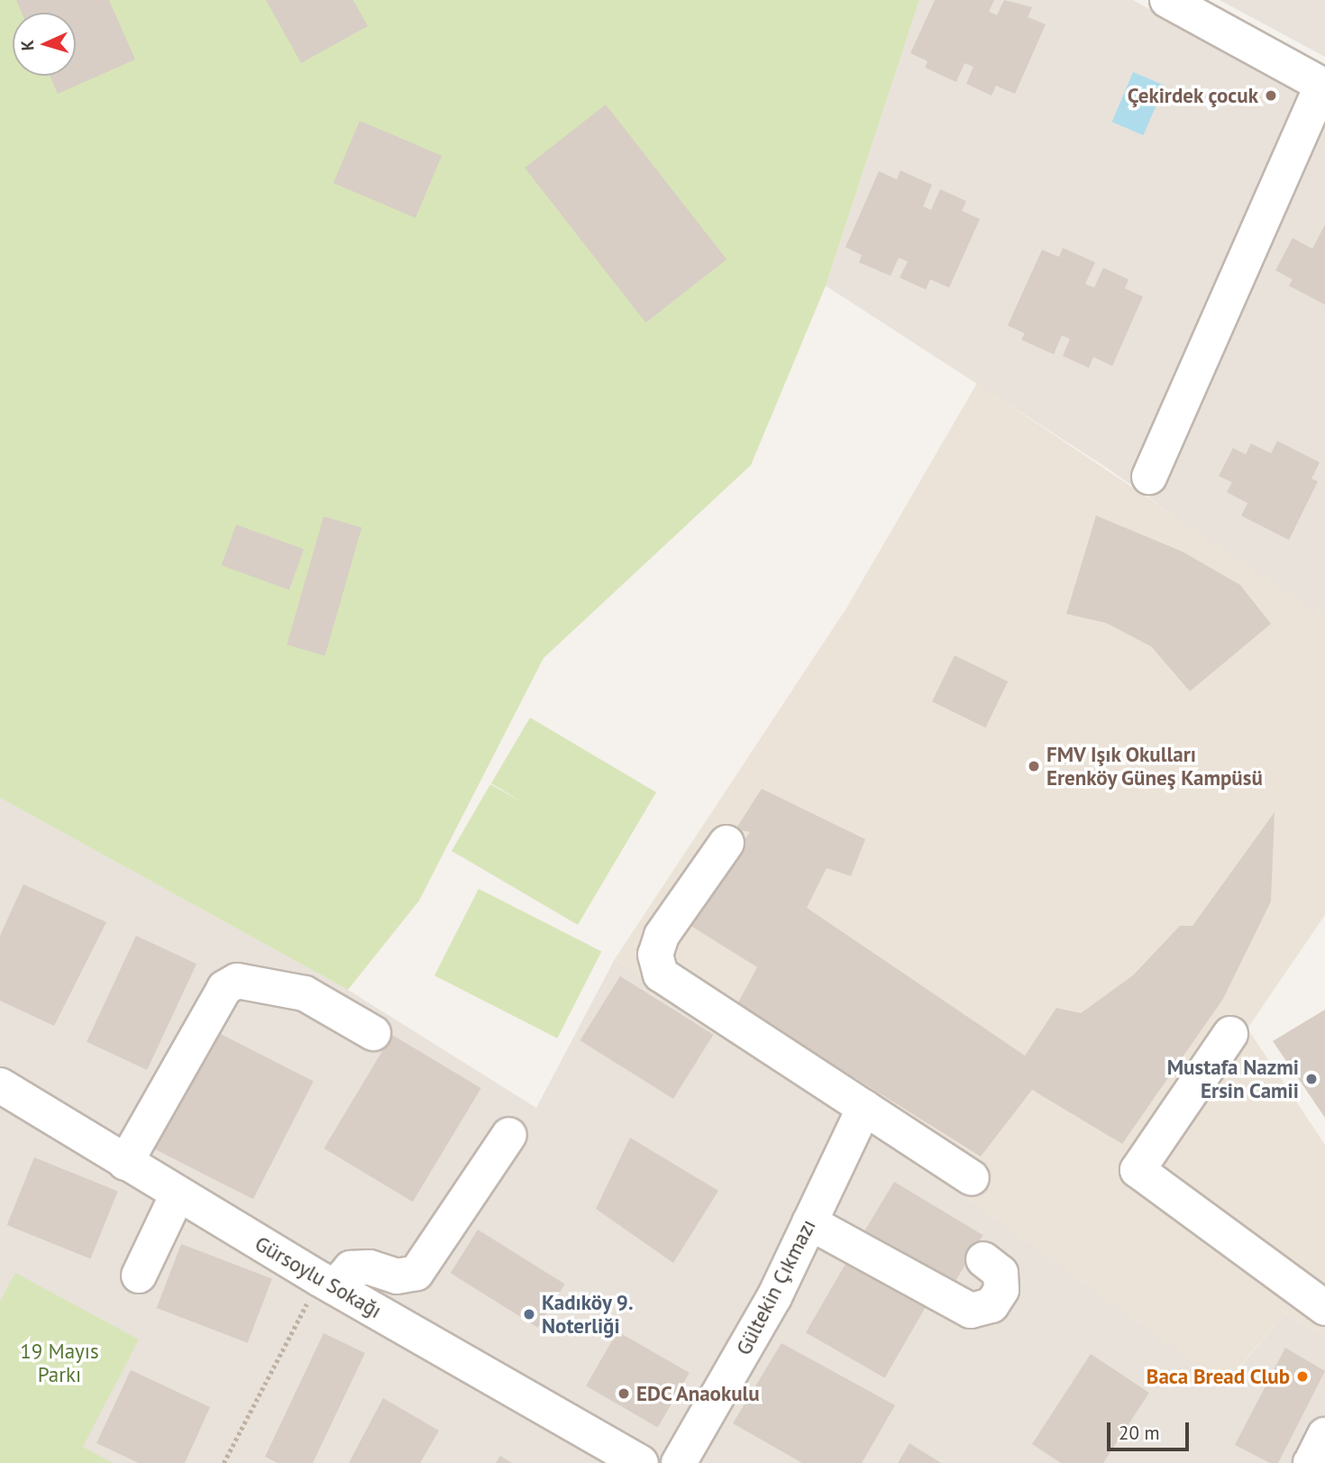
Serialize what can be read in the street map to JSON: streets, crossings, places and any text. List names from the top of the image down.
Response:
{
  "streets": {
    "street": ["Gürsoylu Sokağı", "Gültekin Çıkmazı"]
  },
  "parks": ["19 Mayıs Parkı"],
  "places": [
    "Çekirdek çocuk",
    "FMV Işık Okulları Erenköy Güneş Kampüsü",
    "Mustafa Nazmi Ersin Camii",
    "Kadıköy 9. Noterliği",
    "Baca Bread Club",
    "EDC Anaokulu"
  ],
  "scale_bar": "20 m",
  "north": "left"
}
